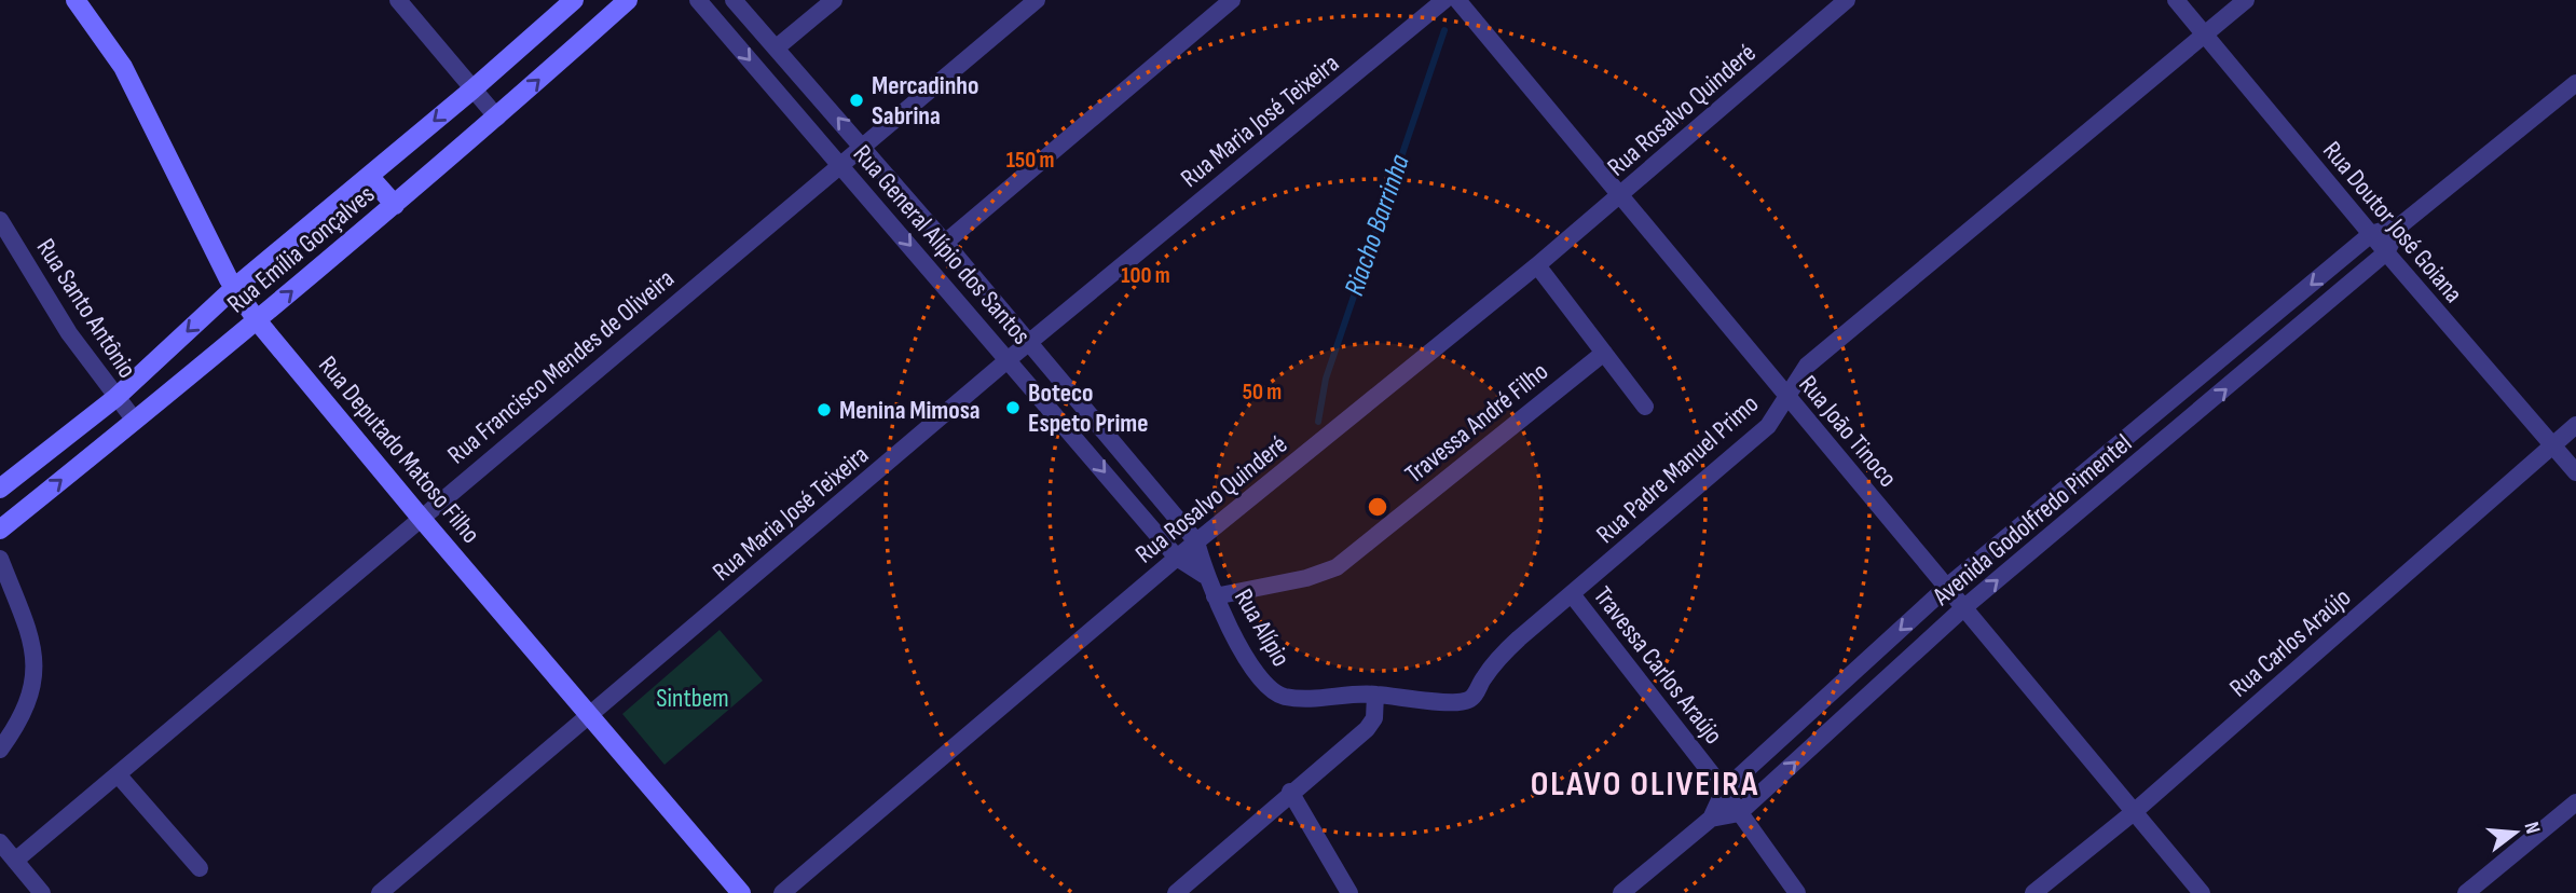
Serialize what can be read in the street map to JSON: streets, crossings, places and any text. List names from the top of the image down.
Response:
{
  "streets": {
    "street": [
      "Rua Rosalvo Quinderé",
      "Rua Maria José Teixeira",
      "Rua Doutor José Goiana",
      "Rua General Alípio dos Santos",
      "Rua Emília Gonçalves",
      "Rua Santo Antônio",
      "Rua Francisco Mendes de Oliveira",
      "Travessa André Filho",
      "Rua João Tinoco",
      "Rua Deputado Matoso Filho",
      "Rua Padre Manuel Primo",
      "Avenida Godolfredo Pimentel",
      "Rua Alípio",
      "Rua Carlos Araújo",
      "Travessa Carlos Araújo"
    ]
  },
  "crossings": [
    ["Rua Rosalvo Quinderé", "Rua General Alípio dos Santos"],
    ["Rua Rosalvo Quinderé", "Rua João Tinoco"],
    ["Rua Rosalvo Quinderé", "Rua Alípio"],
    ["Rua Maria José Teixeira", "Rua General Alípio dos Santos"],
    ["Rua Maria José Teixeira", "Rua Deputado Matoso Filho"],
    ["Rua Doutor José Goiana", "Rua Padre Manuel Primo"],
    ["Rua Doutor José Goiana", "Avenida Godolfredo Pimentel"],
    ["Rua Doutor José Goiana", "Rua Carlos Araújo"],
    ["Rua General Alípio dos Santos", "Rua Francisco Mendes de Oliveira"],
    ["Rua General Alípio dos Santos", "Rua Alípio"],
    ["Rua Emília Gonçalves", "Rua Santo Antônio"],
    ["Rua Emília Gonçalves", "Rua Deputado Matoso Filho"],
    ["Rua Francisco Mendes de Oliveira", "Rua Deputado Matoso Filho"],
    ["Travessa André Filho", "Rua Alípio"],
    ["Rua João Tinoco", "Rua Padre Manuel Primo"],
    ["Rua João Tinoco", "Avenida Godolfredo Pimentel"],
    ["Rua João Tinoco", "Rua Carlos Araújo"],
    ["Rua Padre Manuel Primo", "Rua Alípio"],
    ["Rua Padre Manuel Primo", "Travessa Carlos Araújo"],
    ["Avenida Godolfredo Pimentel", "Travessa Carlos Araújo"]
  ],
  "districts": ["OLAVO OLIVEIRA"],
  "water": ["Riacho Barrinha"],
  "parks": ["Sintbem"],
  "places": ["Mercadinho Sabrina", "Boteco Espeto Prime", "Menina Mimosa"],
  "north": "right",
  "rings": ["150 m", "100 m", "50 m"]
}
